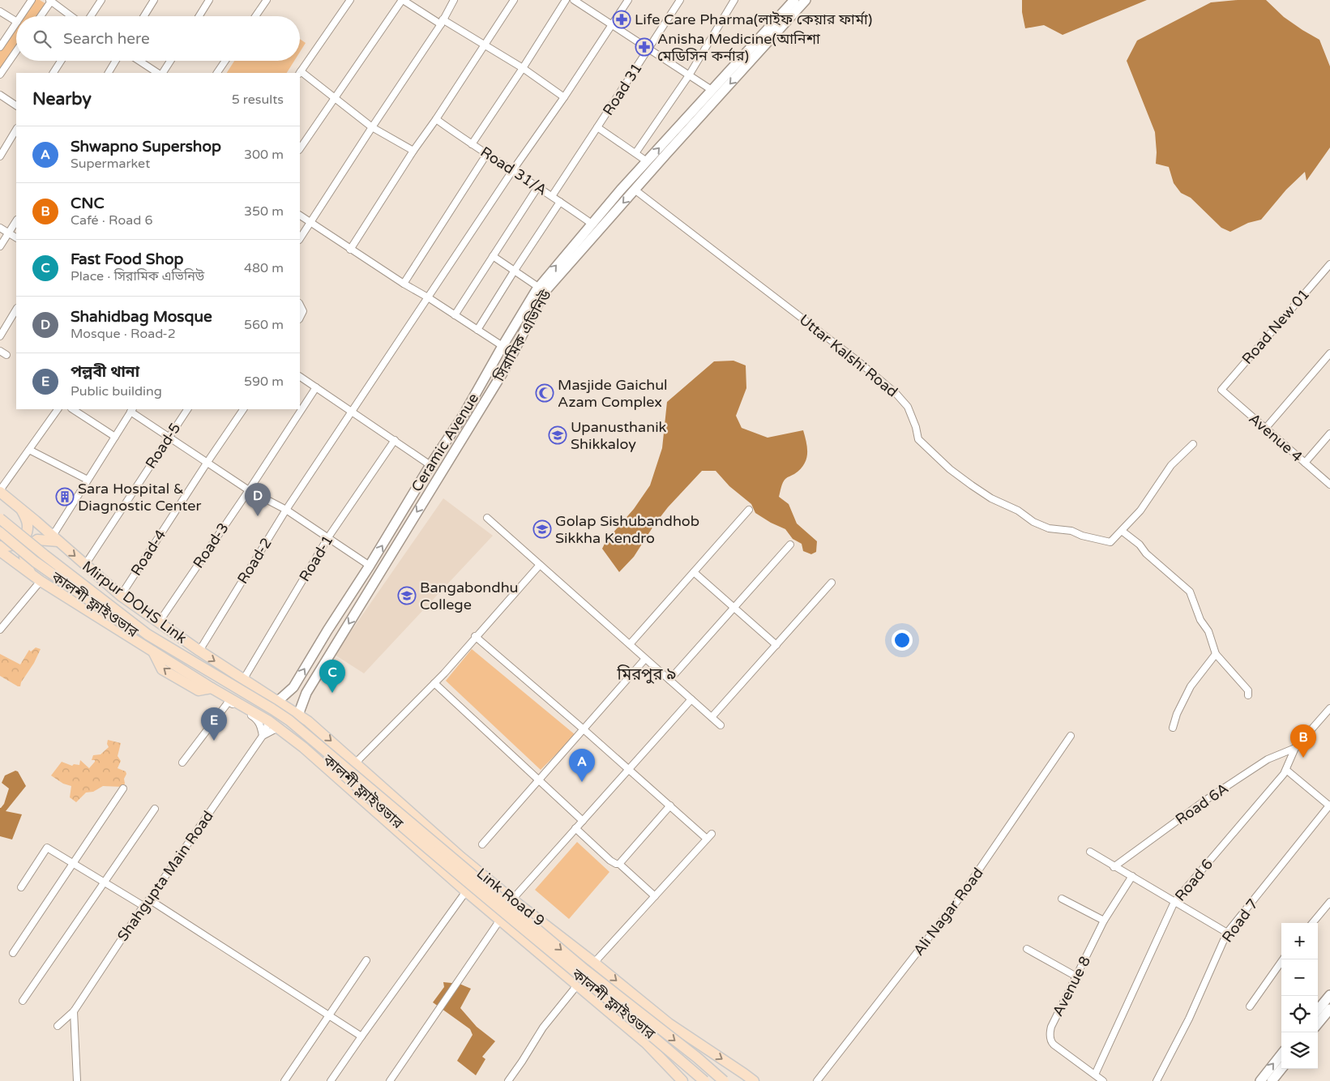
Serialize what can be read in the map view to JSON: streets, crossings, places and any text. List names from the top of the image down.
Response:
{
  "streets": {
    "main road": [
      "সিরামিক এভিনিউ",
      "Ceramic Avenue",
      "Mirpur DOHS Link",
      "কালশী ফ্লাইওভার",
      "Link Road 9"
    ],
    "street": [
      "Road 31",
      "Road 31/A",
      "Road New 01",
      "Uttar Kalshi Road",
      "Avenue 4",
      "Road-5",
      "Road-3",
      "Road-4",
      "Road-1",
      "Road-2",
      "Road 6A",
      "Shahgupta Main Road",
      "Road 6",
      "Ali Nagar Road",
      "Road 7",
      "Avenue 8"
    ]
  },
  "crossings": [
    ["Road 31", "Ceramic Avenue"],
    ["Road 31/A", "Ceramic Avenue"],
    ["Road 31/A", "Road-2"],
    ["Road New 01", "Avenue 4"],
    ["সিরামিক এভিনিউ", "Uttar Kalshi Road"],
    ["সিরামিক এভিনিউ", "Link Road 9"],
    ["Ceramic Avenue", "Mirpur DOHS Link"],
    ["Ceramic Avenue", "Link Road 9"],
    ["Road-5", "Mirpur DOHS Link"],
    ["Road-3", "Mirpur DOHS Link"],
    ["Road-4", "Mirpur DOHS Link"],
    ["Road-1", "Mirpur DOHS Link"],
    ["Road-2", "Mirpur DOHS Link"],
    ["Mirpur DOHS Link", "Shahgupta Main Road"],
    ["Mirpur DOHS Link", "Link Road 9"],
    ["Road 6A", "Road 6"],
    ["Shahgupta Main Road", "Link Road 9"],
    ["Road 6", "Avenue 8"]
  ],
  "one_way": ["সিরামিক এভিনিউ", "Ceramic Avenue"],
  "districts": ["মিরপুর ৯"],
  "places": {
    "pharmacy": ["Life Care Pharma(লাইফ কেয়ার ফার্মা)", "Anisha Medicine(আনিশা মেডিসিন কর্নার)"],
    "mosque": ["Masjide Gaichul Azam Complex"],
    "school or university": ["Upanusthanik Shikkaloy", "Golap Sishubandhob Sikkha Kendro", "Bangabondhu College"],
    "building": ["Sara Hospital & Diagnostic Center"]
  },
  "page": {
    "search": "Search here",
    "heading": ["Nearby", "5 results"],
    "list": [
      {
        "mark": "A",
        "name": "Shwapno Supershop",
        "note": "Supermarket",
        "value": "300 m"
      },
      {
        "mark": "B",
        "name": "CNC",
        "note": "Café · Road 6",
        "value": "350 m"
      },
      {
        "mark": "C",
        "name": "Fast Food Shop",
        "note": "Place · সিরামিক এভিনিউ",
        "value": "480 m"
      },
      {
        "mark": "D",
        "name": "Shahidbag Mosque",
        "note": "Mosque · Road-2",
        "value": "560 m"
      },
      {
        "mark": "E",
        "name": "পল্লবী থানা",
        "note": "Public building",
        "value": "590 m"
      }
    ],
    "pins": [
      "D",
      "C",
      "E",
      "B",
      "A"
    ],
    "map_buttons": ["+", "−"]
  }
}
